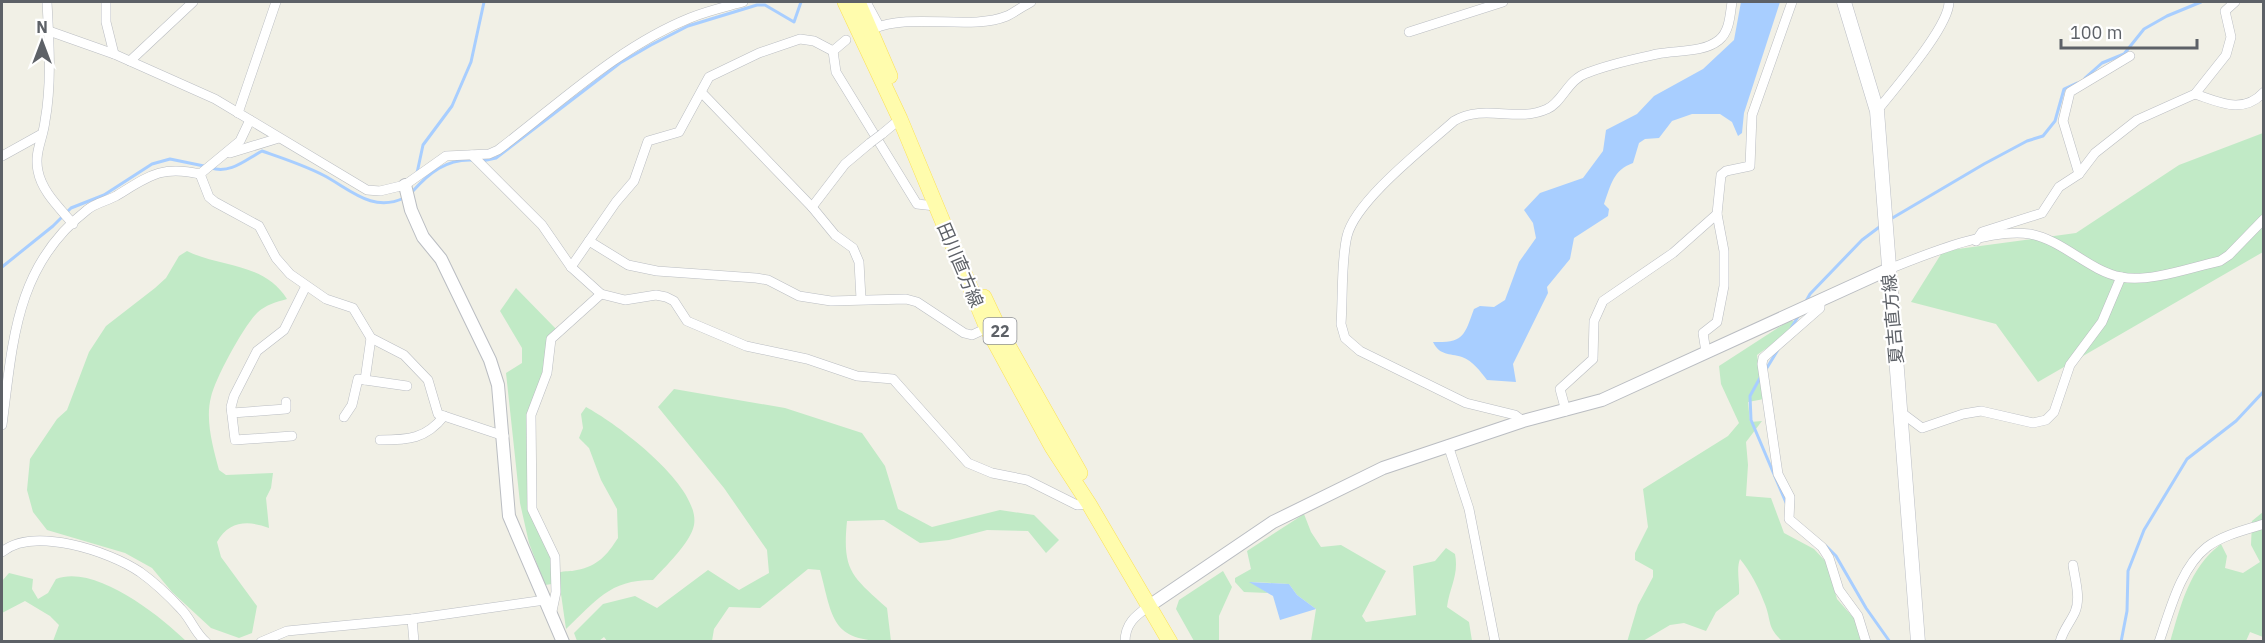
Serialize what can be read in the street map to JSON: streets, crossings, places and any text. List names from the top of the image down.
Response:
{
  "streets": {
    "main road": ["田川直方線", "夏吉直方線", "22"]
  },
  "scale_bar": "100 m",
  "north": "top"
}
